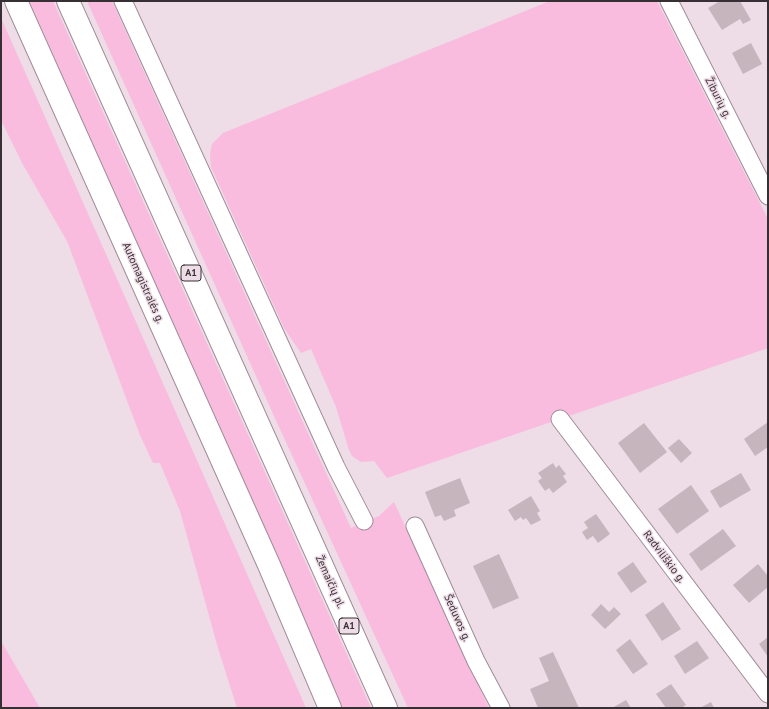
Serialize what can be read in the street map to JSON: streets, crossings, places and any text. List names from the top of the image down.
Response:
{
  "streets": {
    "highway": ["A1", "Automagistralės g.", "Žemaičių pl."],
    "street": ["Žiburių g.", "Radviliškio g.", "Šeduvos g."]
  }
}
